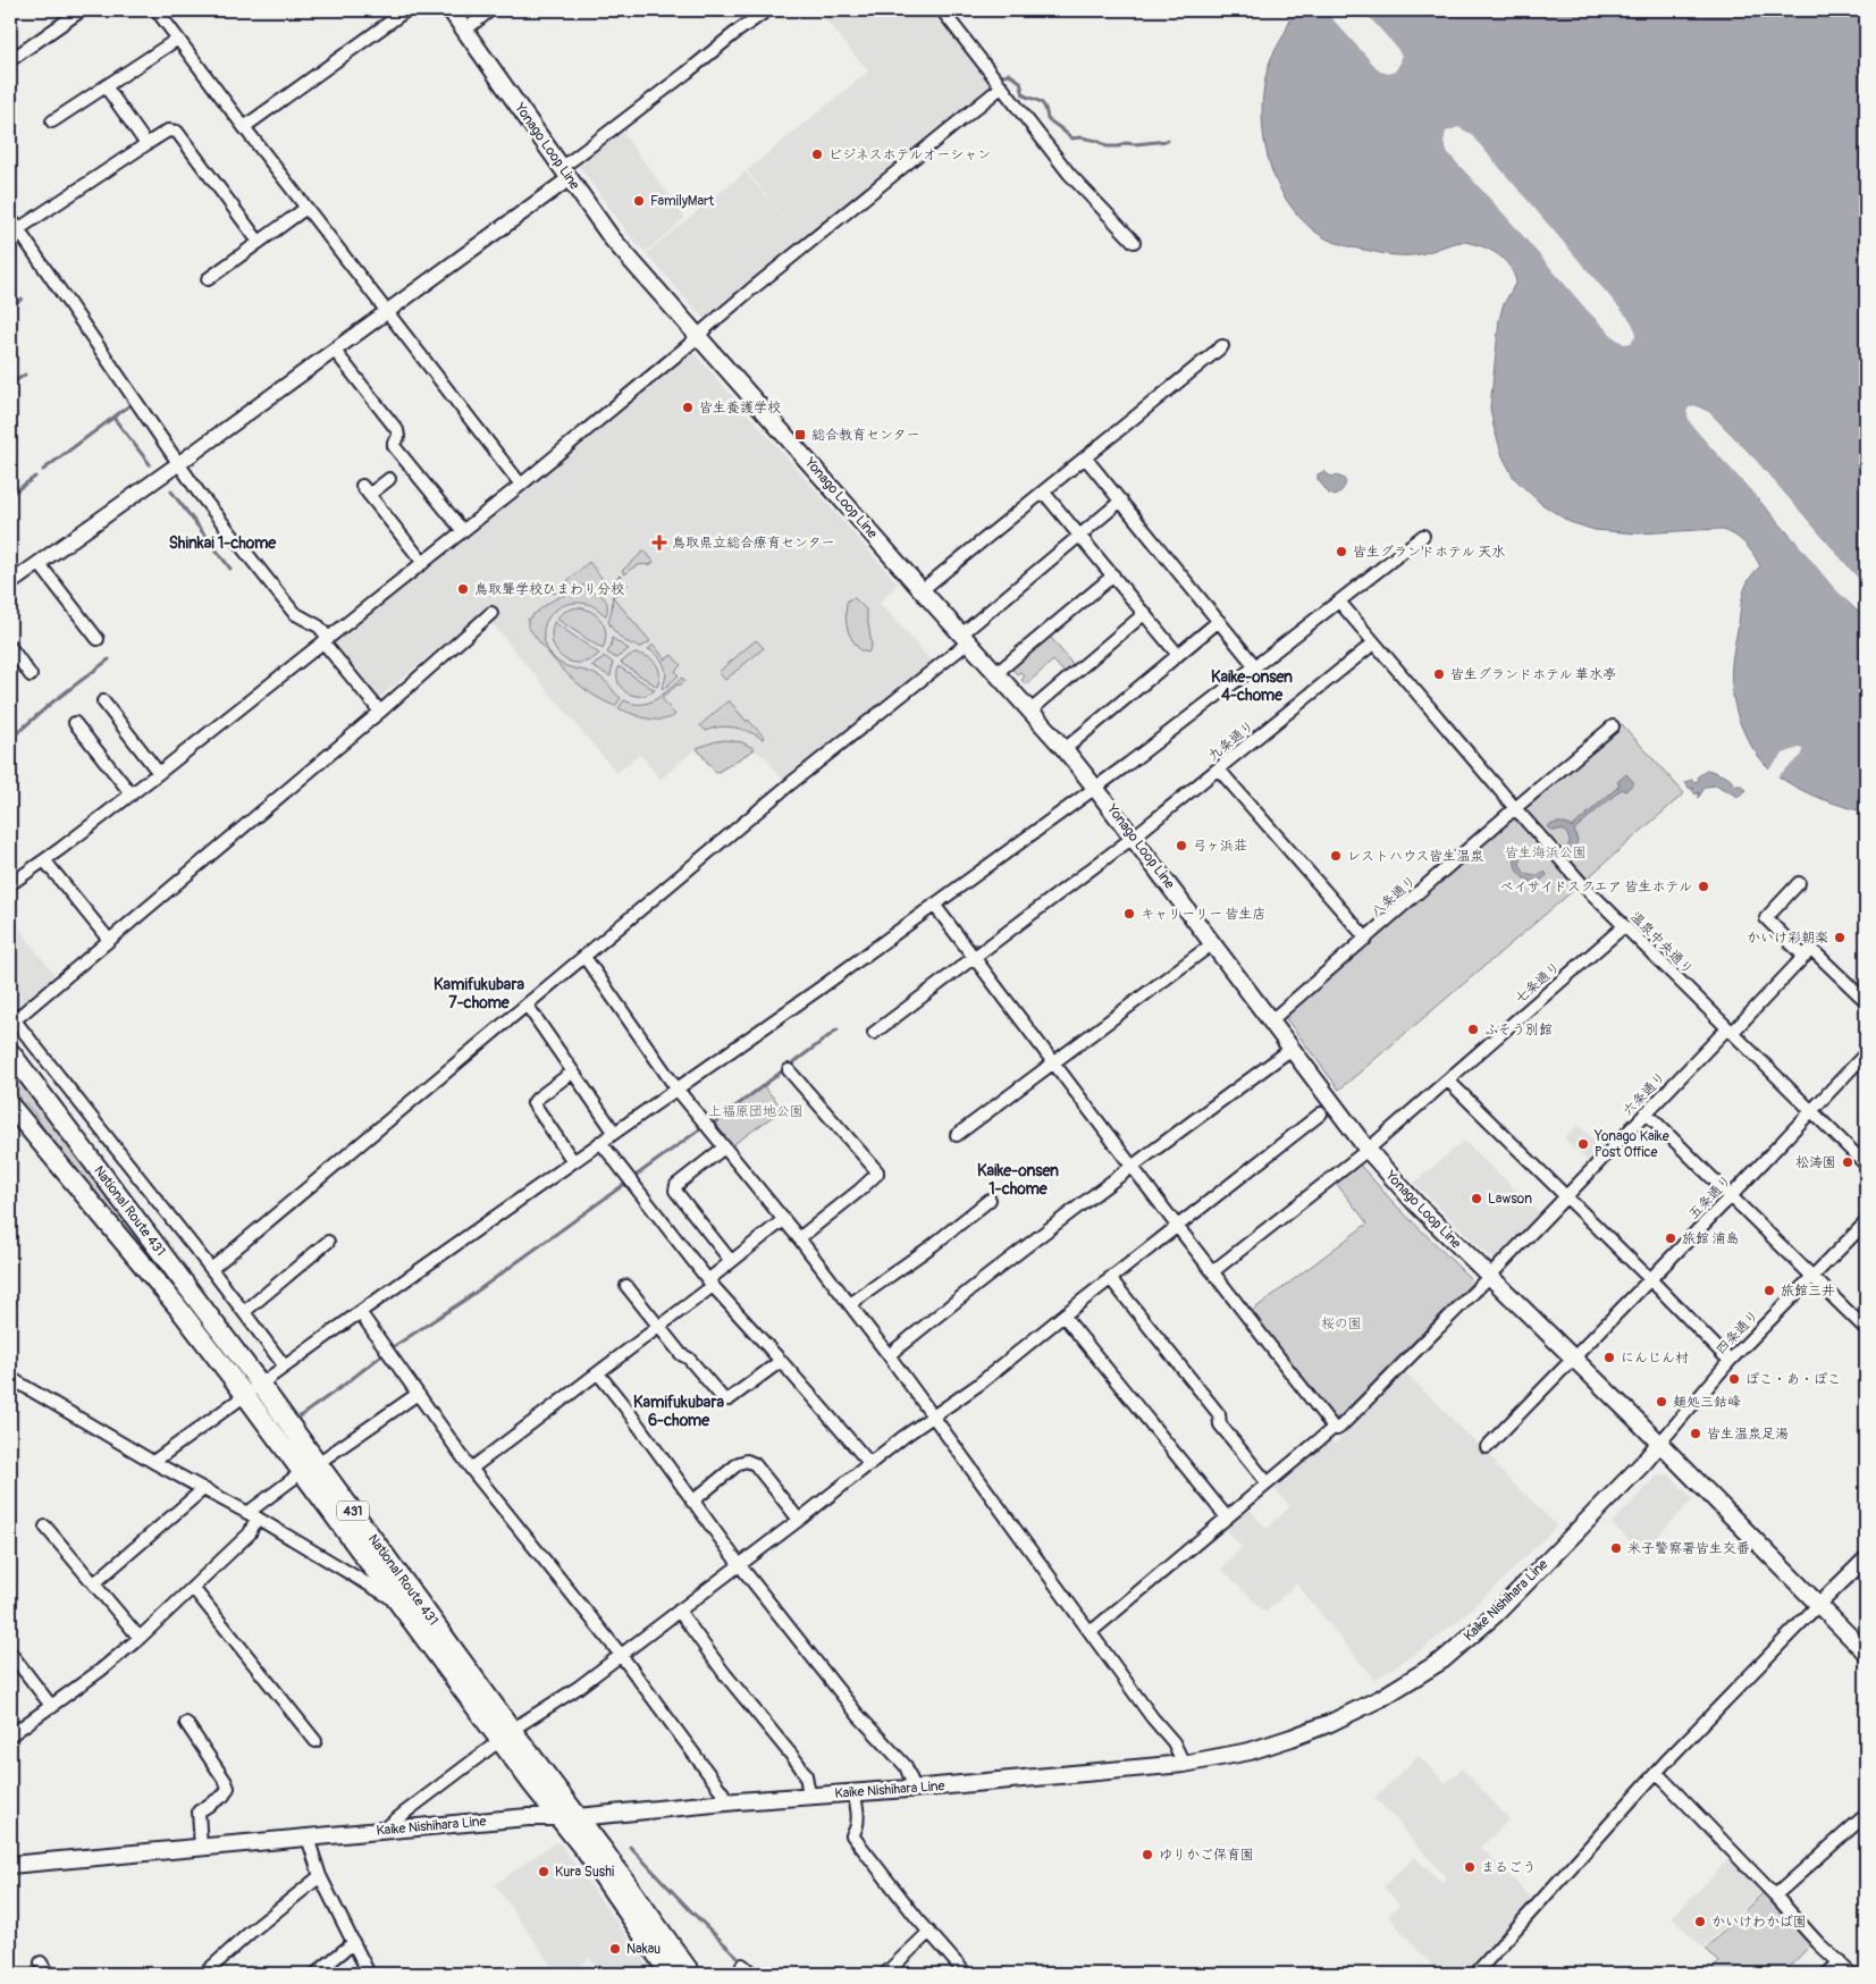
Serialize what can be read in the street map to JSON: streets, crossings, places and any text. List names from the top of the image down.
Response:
{
  "streets": {
    "highway": ["National Route 431", "431"],
    "main road": ["Yonago Loop Line", "Kaike Nishihara Line"],
    "street": [
      "九条通り",
      "八条通り",
      "温泉中央通り",
      "七条通り",
      "六条通り",
      "五条通り",
      "四条通り"
    ]
  },
  "crossings": [
    ["Yonago Loop Line", "九条通り"],
    ["Yonago Loop Line", "八条通り"],
    ["Yonago Loop Line", "七条通り"],
    ["Yonago Loop Line", "六条通り"],
    ["Yonago Loop Line", "五条通り"],
    ["Yonago Loop Line", "四条通り"],
    ["Yonago Loop Line", "Kaike Nishihara Line"],
    ["九条通り", "温泉中央通り"],
    ["八条通り", "温泉中央通り"],
    ["温泉中央通り", "七条通り"],
    ["温泉中央通り", "六条通り"],
    ["温泉中央通り", "五条通り"],
    ["National Route 431", "Kaike Nishihara Line"],
    ["四条通り", "Kaike Nishihara Line"]
  ],
  "districts": [
    "Shinkai 1-chome",
    "Kaike-onsen 4-chome",
    "Kamifukubara 7-chome",
    "Kaike-onsen 1-chome",
    "Kamifukubara 6-chome"
  ],
  "parks": ["皆生海浜公園", "上福原団地公園", "桜の園"],
  "places": {
    "other": [
      "ビジネスホテルオーシャン",
      "FamilyMart",
      "皆生養護学校",
      "皆生グランドホテル 天水",
      "鳥取聾学校ひまわり分校",
      "皆生グランドホテル 華水亭",
      "弓ヶ浜荘",
      "レストハウス皆生温泉",
      "ベイサイドスクエア 皆生ホテル",
      "キャリーリー 皆生店",
      "かいけ彩朝楽",
      "ふそう別館",
      "Yonago Kaike Post Office",
      "松涛園",
      "Lawson",
      "旅館 浦島",
      "旅館三井",
      "にんじん村",
      "ぽこ・あ・ぽこ",
      "麺処三鈷峰",
      "皆生温泉足湯",
      "米子警察署皆生交番",
      "ゆりかご保育園",
      "まるごう",
      "Kura Sushi",
      "かいけわかば園",
      "Nakau"
    ],
    "transit": ["総合教育センター"],
    "health": ["鳥取県立総合療育センター"]
  }
}
